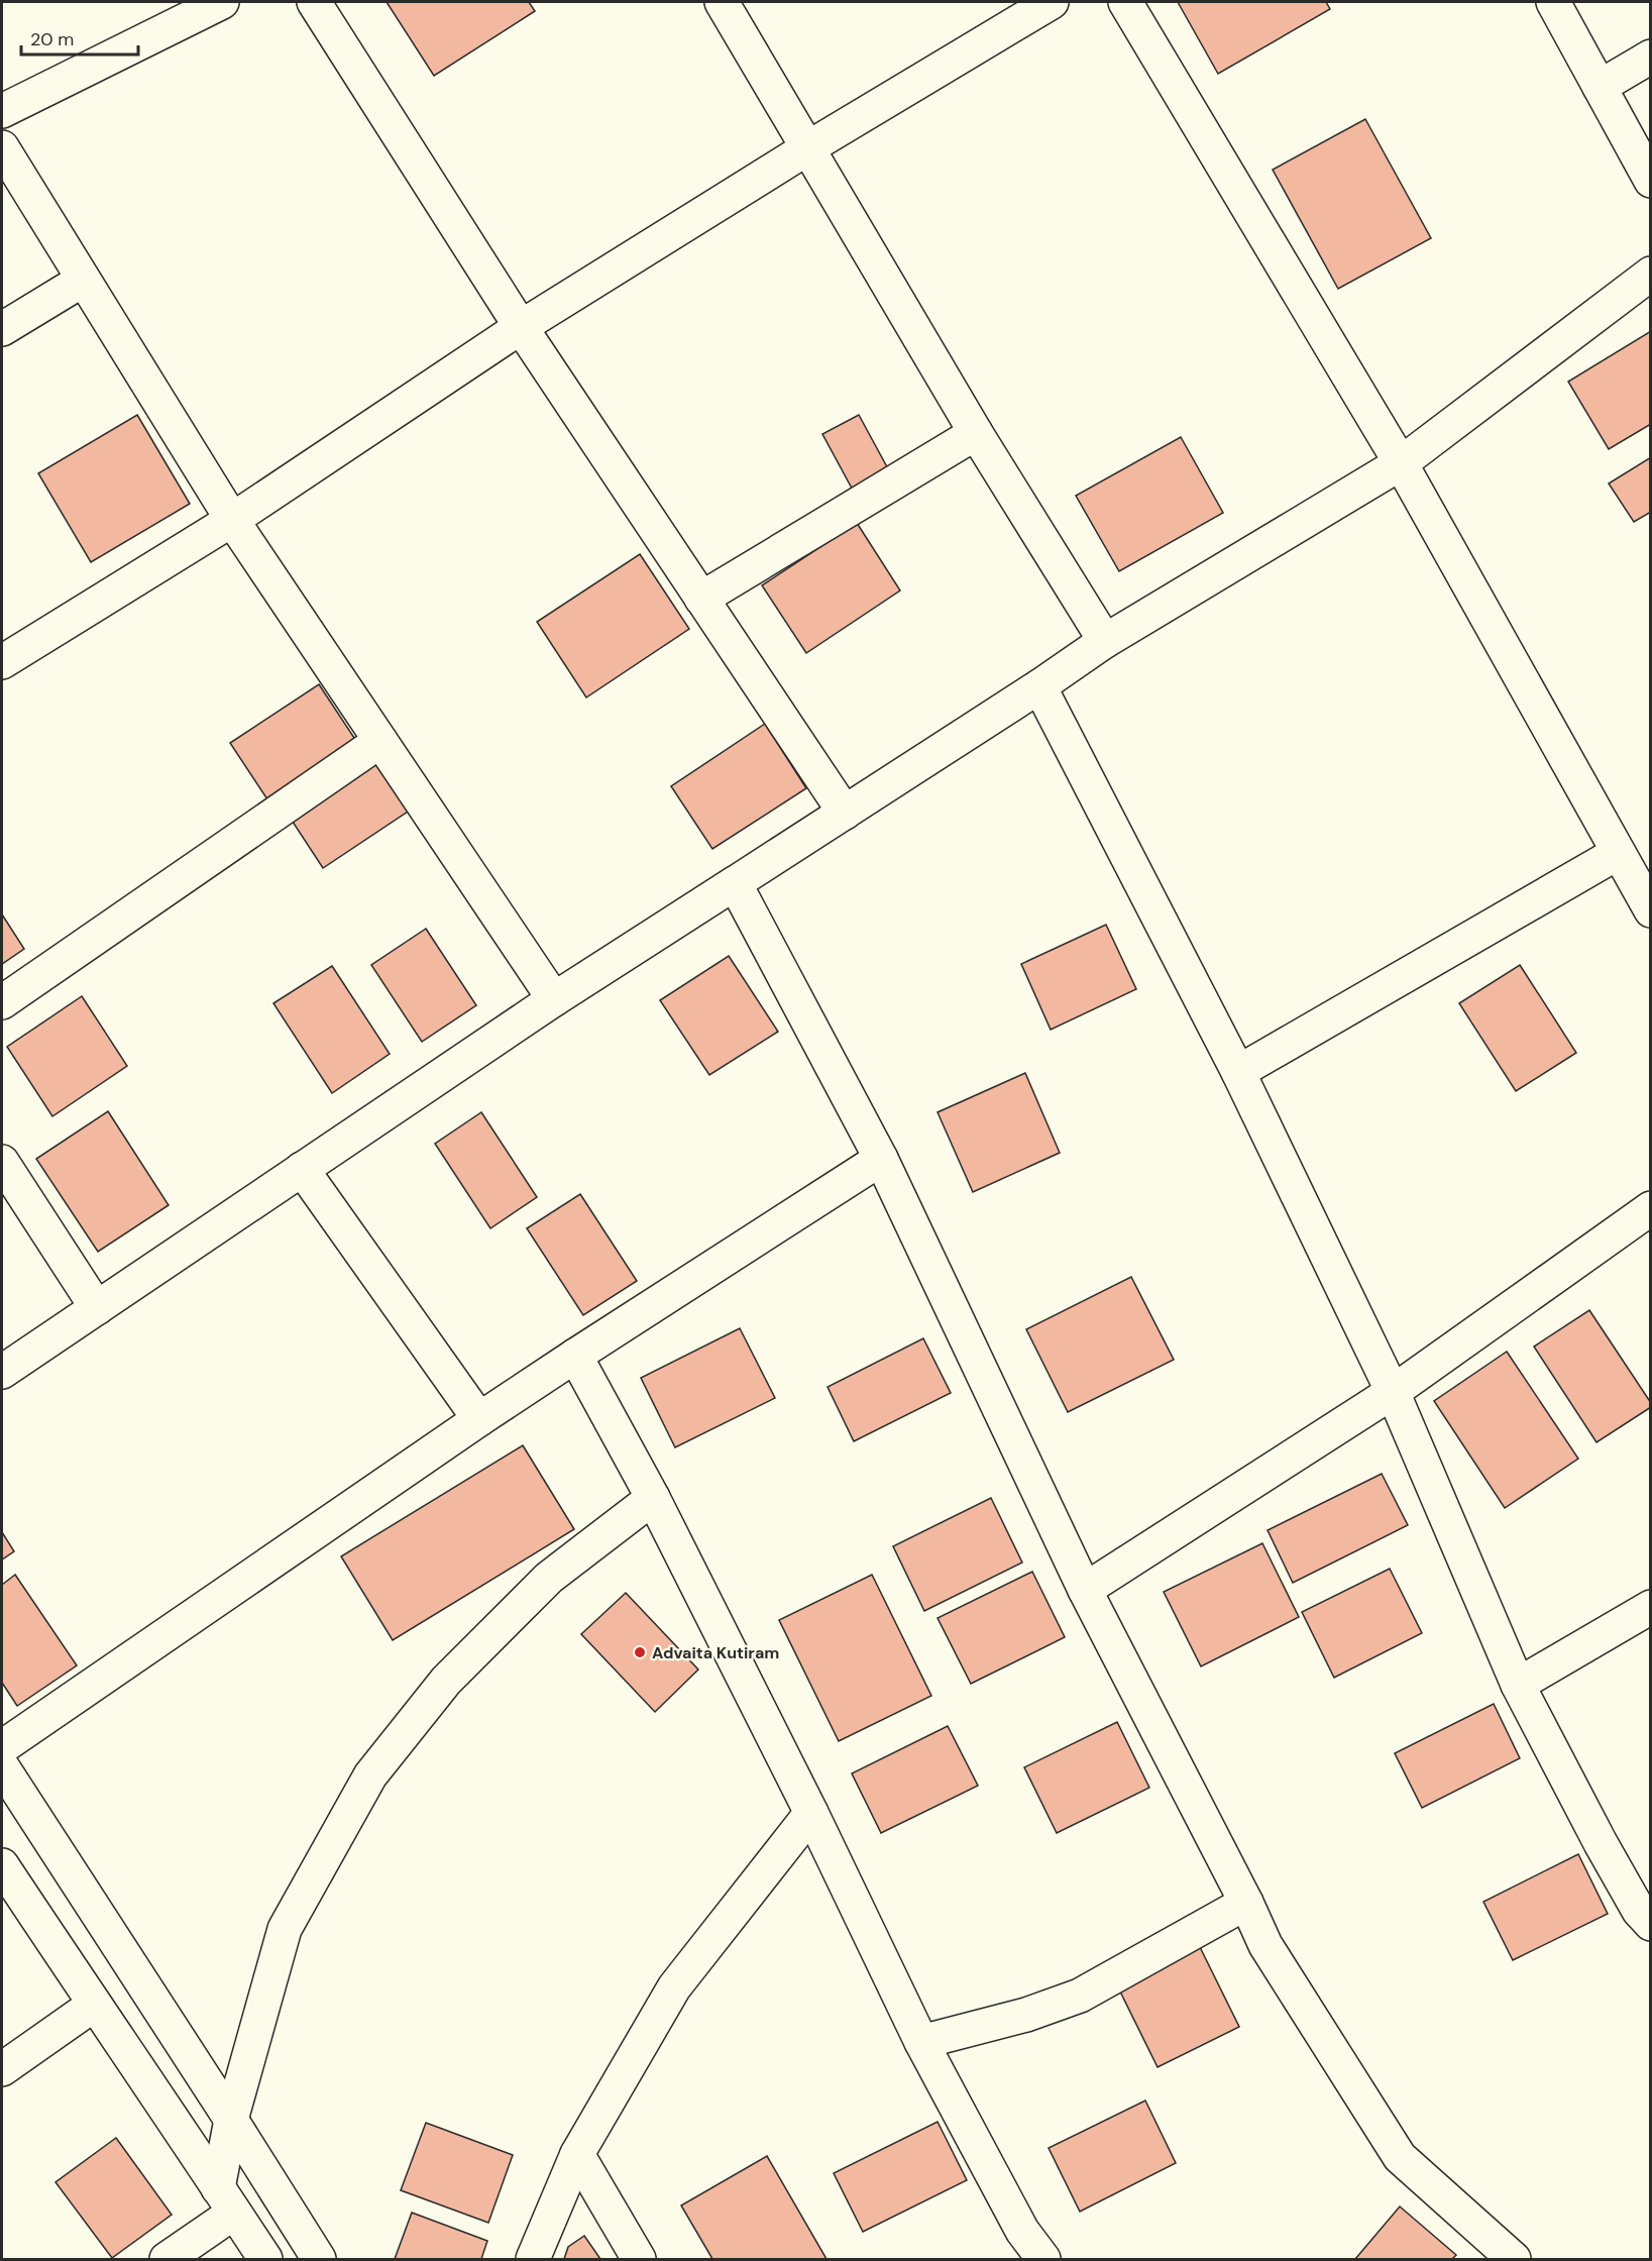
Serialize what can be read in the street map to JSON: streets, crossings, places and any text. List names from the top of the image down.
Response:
{
  "places": ["Advaita Kutiram"],
  "scale_bar": "20 m"
}
